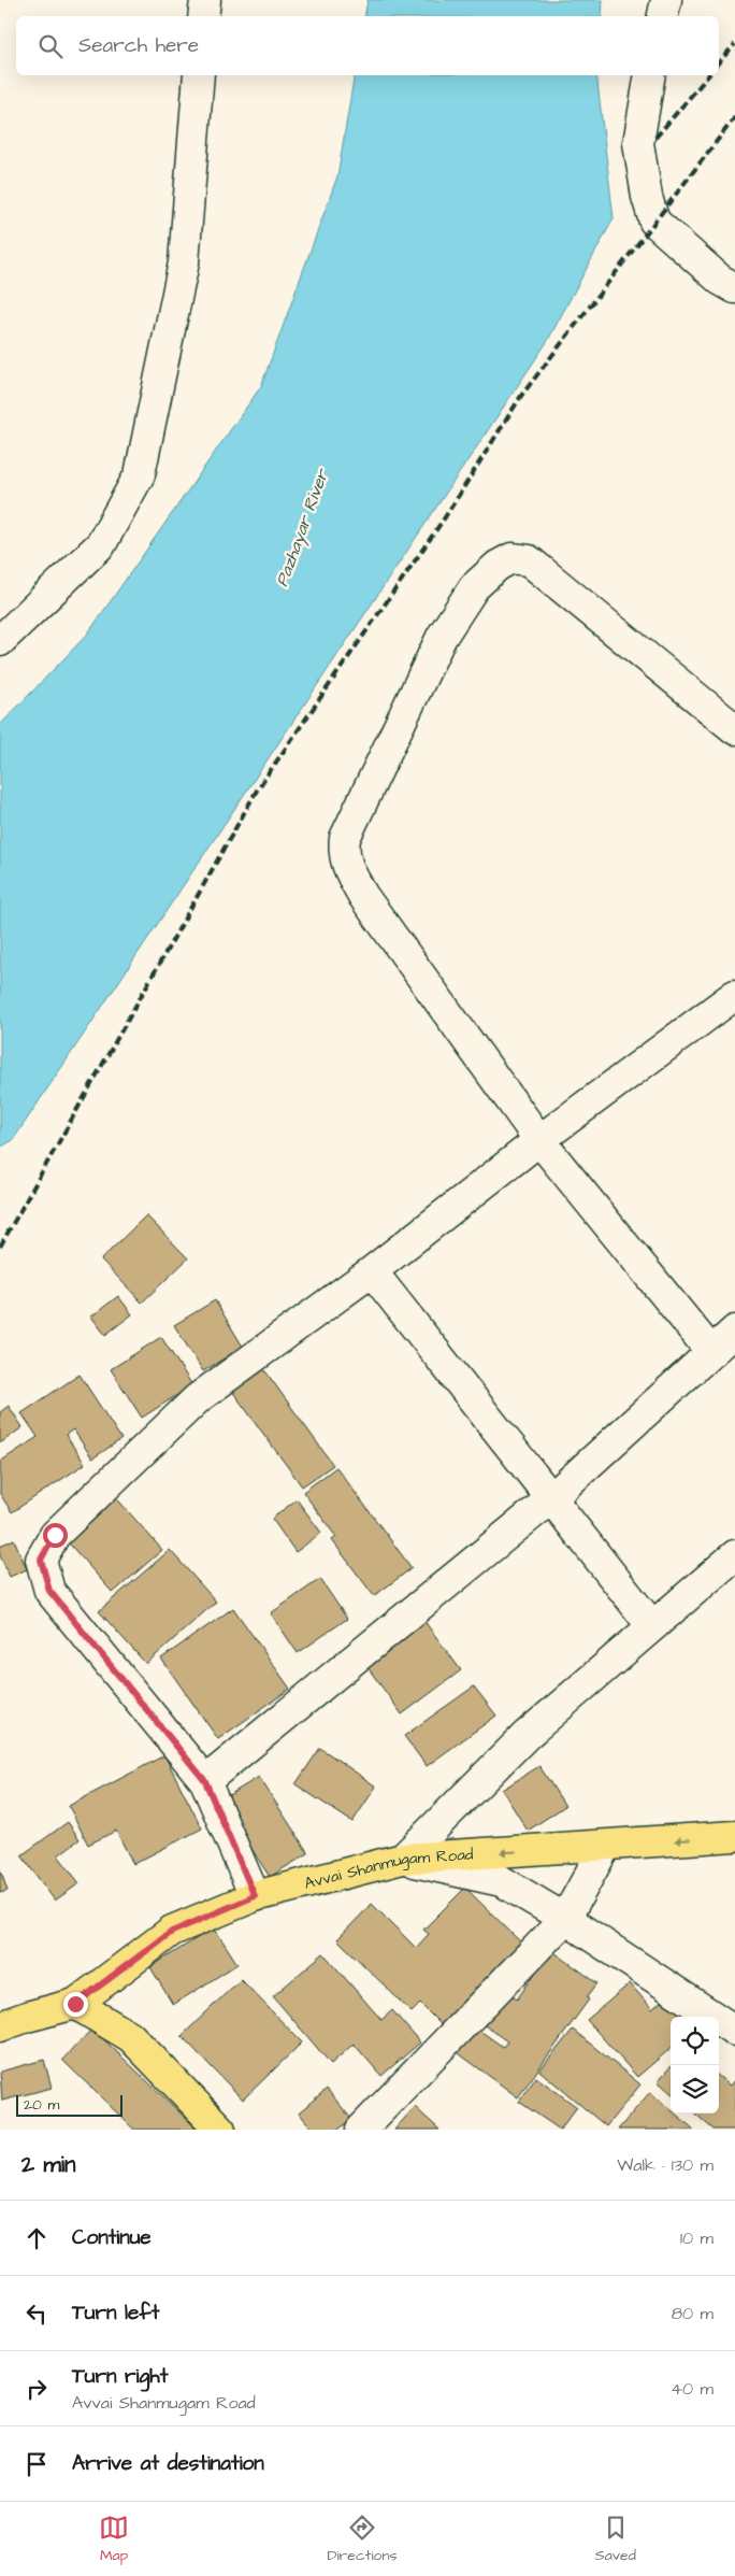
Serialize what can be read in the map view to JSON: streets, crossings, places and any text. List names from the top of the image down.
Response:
{
  "streets": {
    "main road": ["Avvai Shanmugam Road"]
  },
  "one_way": ["Avvai Shanmugam Road"],
  "water": ["Pazhayar River"],
  "scale_bar": "20 m",
  "page": {
    "search": "Search here",
    "scale": "20 m",
    "heading": ["2 min", "Walk · 130 m"],
    "list": [
      ["Continue", "10 m"],
      ["Turn left", "80 m"],
      ["Turn right", "Avvai Shanmugam Road", "40 m"],
      "Arrive at destination"
    ],
    "nav": ["Map", "Directions", "Saved"]
  }
}
